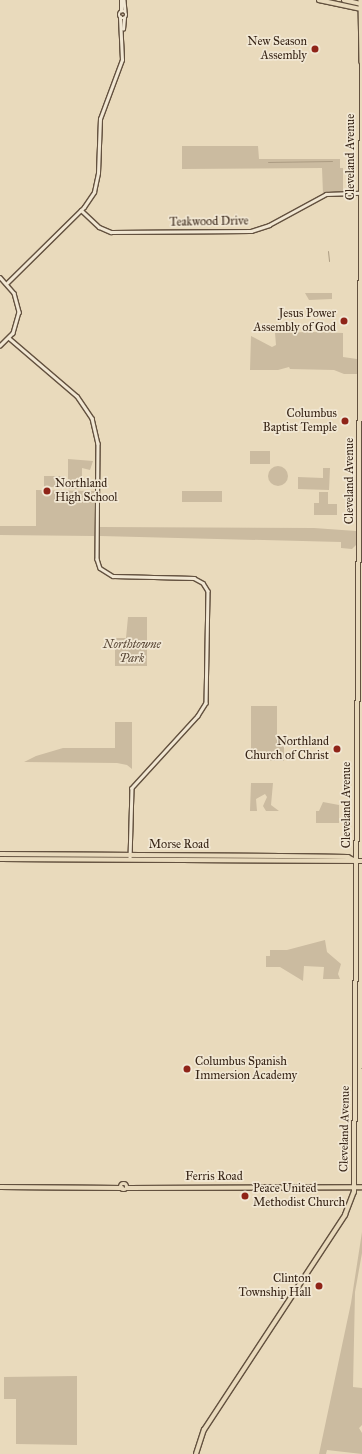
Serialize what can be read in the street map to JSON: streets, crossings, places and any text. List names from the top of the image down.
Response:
{
  "streets": {
    "main road": ["Cleveland Avenue", "Morse Road", "Ferris Road"],
    "street": ["Teakwood Drive"]
  },
  "crossings": [
    ["Cleveland Avenue", "Teakwood Drive"],
    ["Cleveland Avenue", "Morse Road"],
    ["Cleveland Avenue", "Ferris Road"]
  ],
  "parks": ["Northtowne Park"],
  "places": [
    "New Season Assembly",
    "Jesus Power Assembly of God",
    "Columbus Baptist Temple",
    "Northland High School",
    "Northland Church of Christ",
    "Columbus Spanish Immersion Academy",
    "Peace United Methodist Church",
    "Clinton Township Hall"
  ]
}
